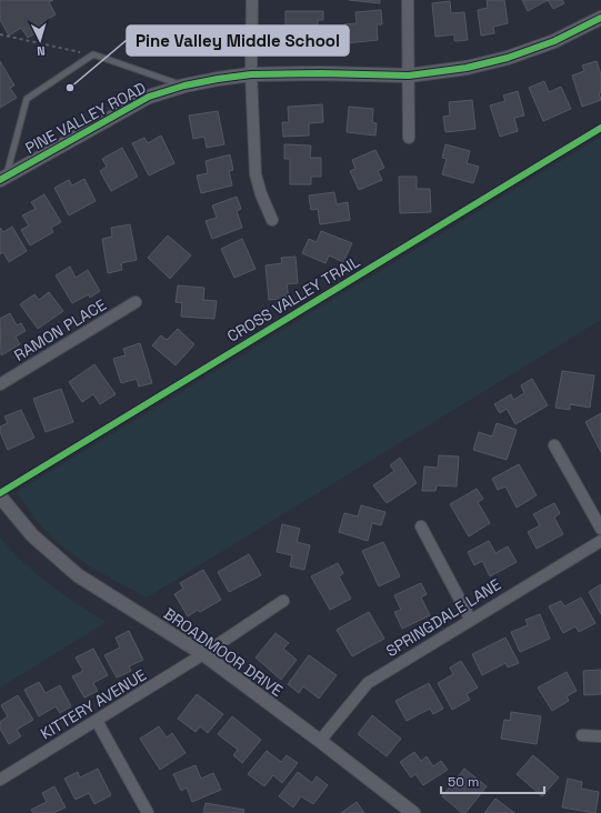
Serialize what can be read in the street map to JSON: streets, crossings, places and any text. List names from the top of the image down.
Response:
{
  "streets": {
    "street": [
      "PINE VALLEY ROAD",
      "RAMON PLACE",
      "SPRINGDALE LANE",
      "BROADMOOR DRIVE",
      "KITTERY AVENUE"
    ],
    "cycle path": ["CROSS VALLEY TRAIL"]
  },
  "crossings": [
    ["SPRINGDALE LANE", "BROADMOOR DRIVE"],
    ["BROADMOOR DRIVE", "KITTERY AVENUE"]
  ],
  "places": ["Pine Valley Middle School"],
  "scale_bar": "50 m",
  "north": "bottom"
}
